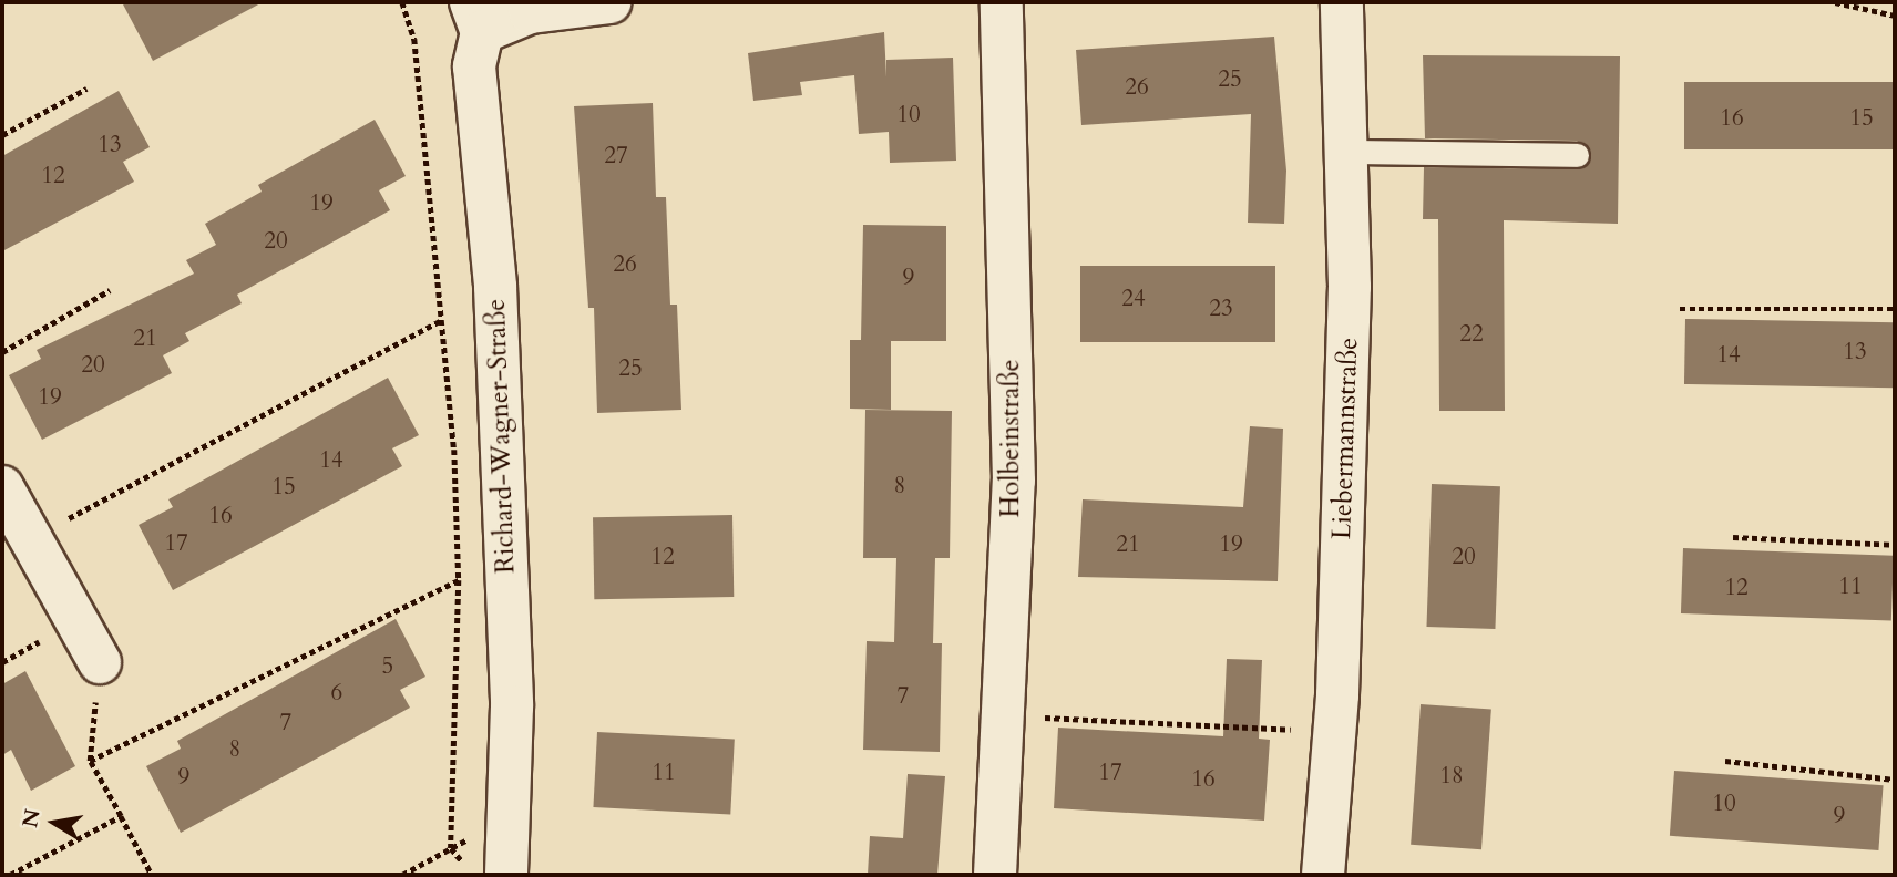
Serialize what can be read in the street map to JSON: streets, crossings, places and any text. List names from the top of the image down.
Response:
{
  "streets": {
    "street": ["Richard-Wagner-Straße", "Holbeinstraße", "Liebermannstraße"]
  },
  "house_numbers": [
    "25",
    "26",
    "10",
    "16",
    "15",
    "13",
    "27",
    "12",
    "19",
    "20",
    "26",
    "9",
    "24",
    "23",
    "22",
    "21",
    "13",
    "14",
    "20",
    "25",
    "19",
    "14",
    "8",
    "15",
    "16",
    "17",
    "21",
    "19",
    "12",
    "20",
    "11",
    "12",
    "5",
    "6",
    "7",
    "7",
    "8",
    "11",
    "17",
    "18",
    "9",
    "16",
    "10",
    "9"
  ],
  "north": "left"
}
